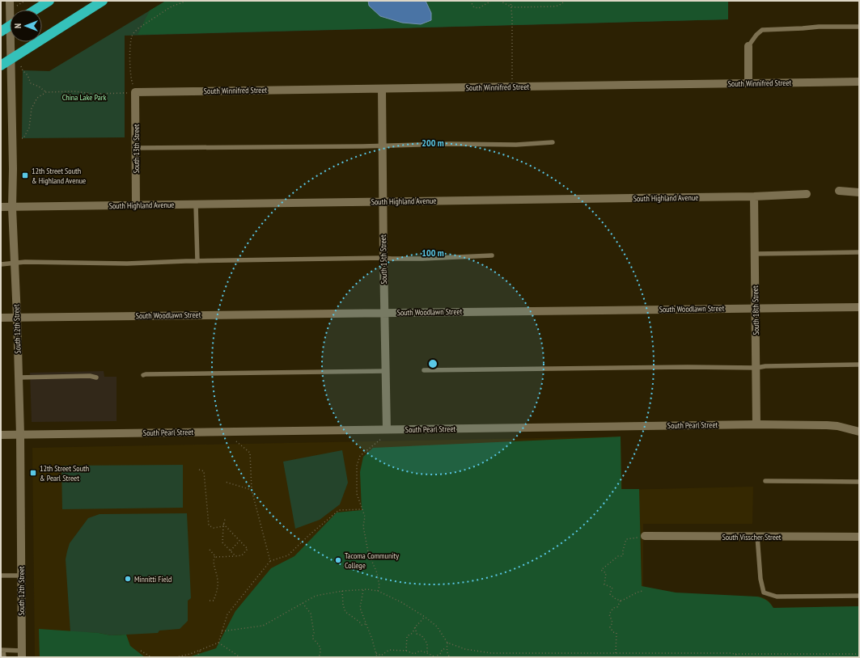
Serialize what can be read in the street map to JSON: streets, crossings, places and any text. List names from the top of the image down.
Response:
{
  "streets": {
    "street": [
      "South Winnifred Street",
      "South 13th Street",
      "South Highland Avenue",
      "South 15th Street",
      "South Woodlawn Street",
      "South 18th Street",
      "South 12th Street",
      "South Pearl Street",
      "South Visscher Street"
    ]
  },
  "crossings": [
    ["South Winnifred Street", "South 13th Street"],
    ["South Winnifred Street", "South 15th Street"],
    ["South 13th Street", "South Highland Avenue"],
    ["South Highland Avenue", "South 15th Street"],
    ["South Highland Avenue", "South 18th Street"],
    ["South Highland Avenue", "South 12th Street"],
    ["South 15th Street", "South Woodlawn Street"],
    ["South 15th Street", "South Pearl Street"],
    ["South Woodlawn Street", "South 18th Street"],
    ["South Woodlawn Street", "South 12th Street"],
    ["South 18th Street", "South Pearl Street"],
    ["South 12th Street", "South Pearl Street"]
  ],
  "parks": ["China Lake Park"],
  "places": {
    "transit": ["12th Street South & Highland Avenue", "12th Street South & Pearl Street"],
    "other": ["Tacoma Community College", "Minnitti Field"]
  },
  "north": "left",
  "rings": ["200 m", "100 m"]
}
